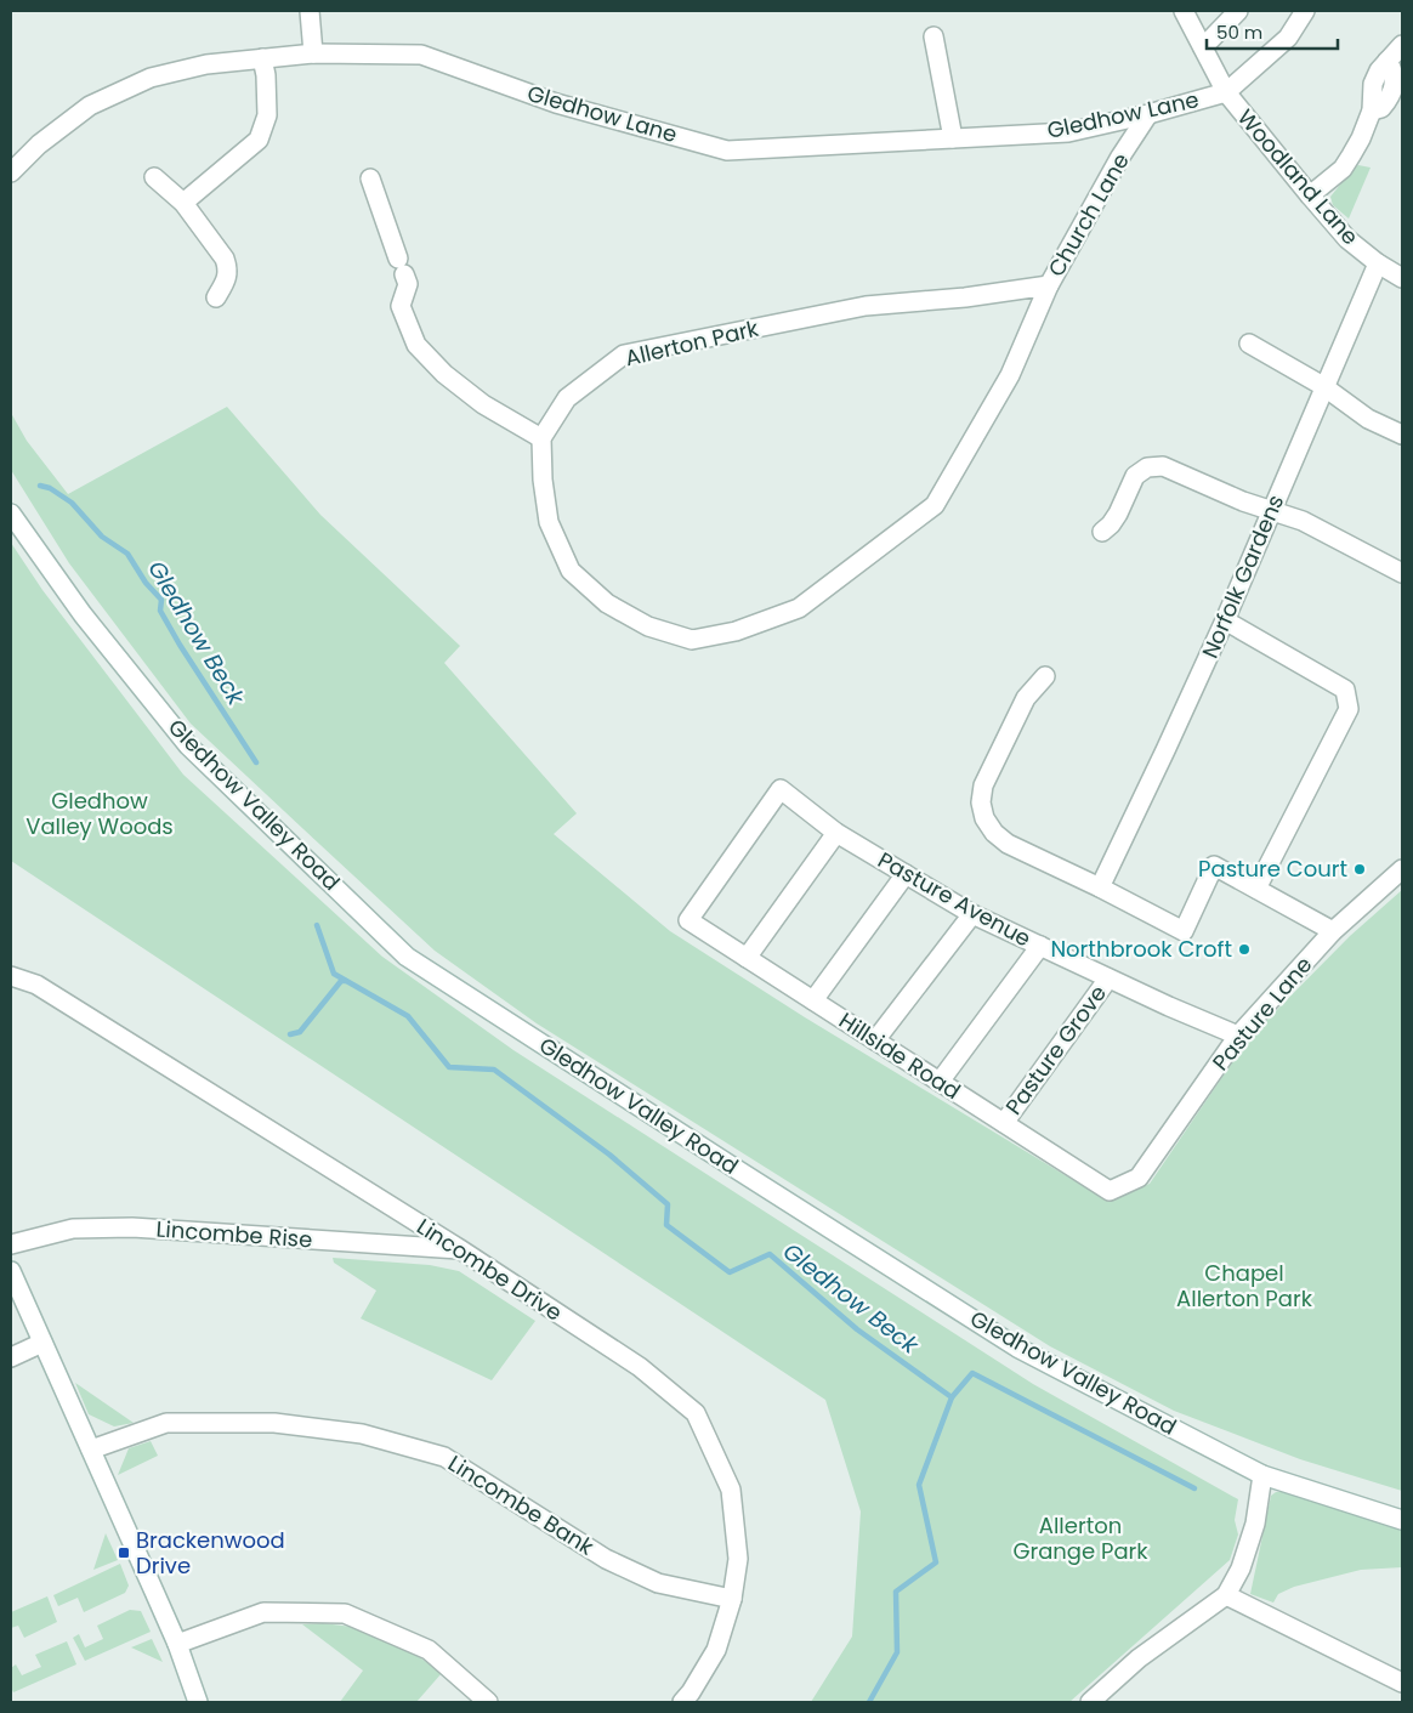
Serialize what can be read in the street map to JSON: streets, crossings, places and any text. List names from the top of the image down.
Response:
{
  "streets": {
    "street": [
      "Gledhow Lane",
      "Woodland Lane",
      "Church Lane",
      "Allerton Park",
      "Norfolk Gardens",
      "Gledhow Valley Road",
      "Pasture Avenue",
      "Pasture Lane",
      "Pasture Grove",
      "Hillside Road",
      "Lincombe Rise",
      "Lincombe Drive",
      "Lincombe Bank"
    ]
  },
  "crossings": [
    ["Gledhow Lane", "Woodland Lane"],
    ["Gledhow Lane", "Church Lane"],
    ["Woodland Lane", "Norfolk Gardens"],
    ["Church Lane", "Allerton Park"],
    ["Pasture Avenue", "Pasture Lane"],
    ["Pasture Avenue", "Pasture Grove"],
    ["Pasture Avenue", "Hillside Road"],
    ["Pasture Lane", "Hillside Road"],
    ["Pasture Grove", "Hillside Road"],
    ["Lincombe Rise", "Lincombe Drive"],
    ["Lincombe Drive", "Lincombe Bank"]
  ],
  "water": ["Gledhow Beck"],
  "parks": ["Gledhow Valley Woods", "Chapel Allerton Park", "Allerton Grange Park"],
  "places": {
    "other": ["Pasture Court", "Northbrook Croft"],
    "transit": ["Brackenwood Drive"]
  },
  "scale_bar": "50 m"
}
